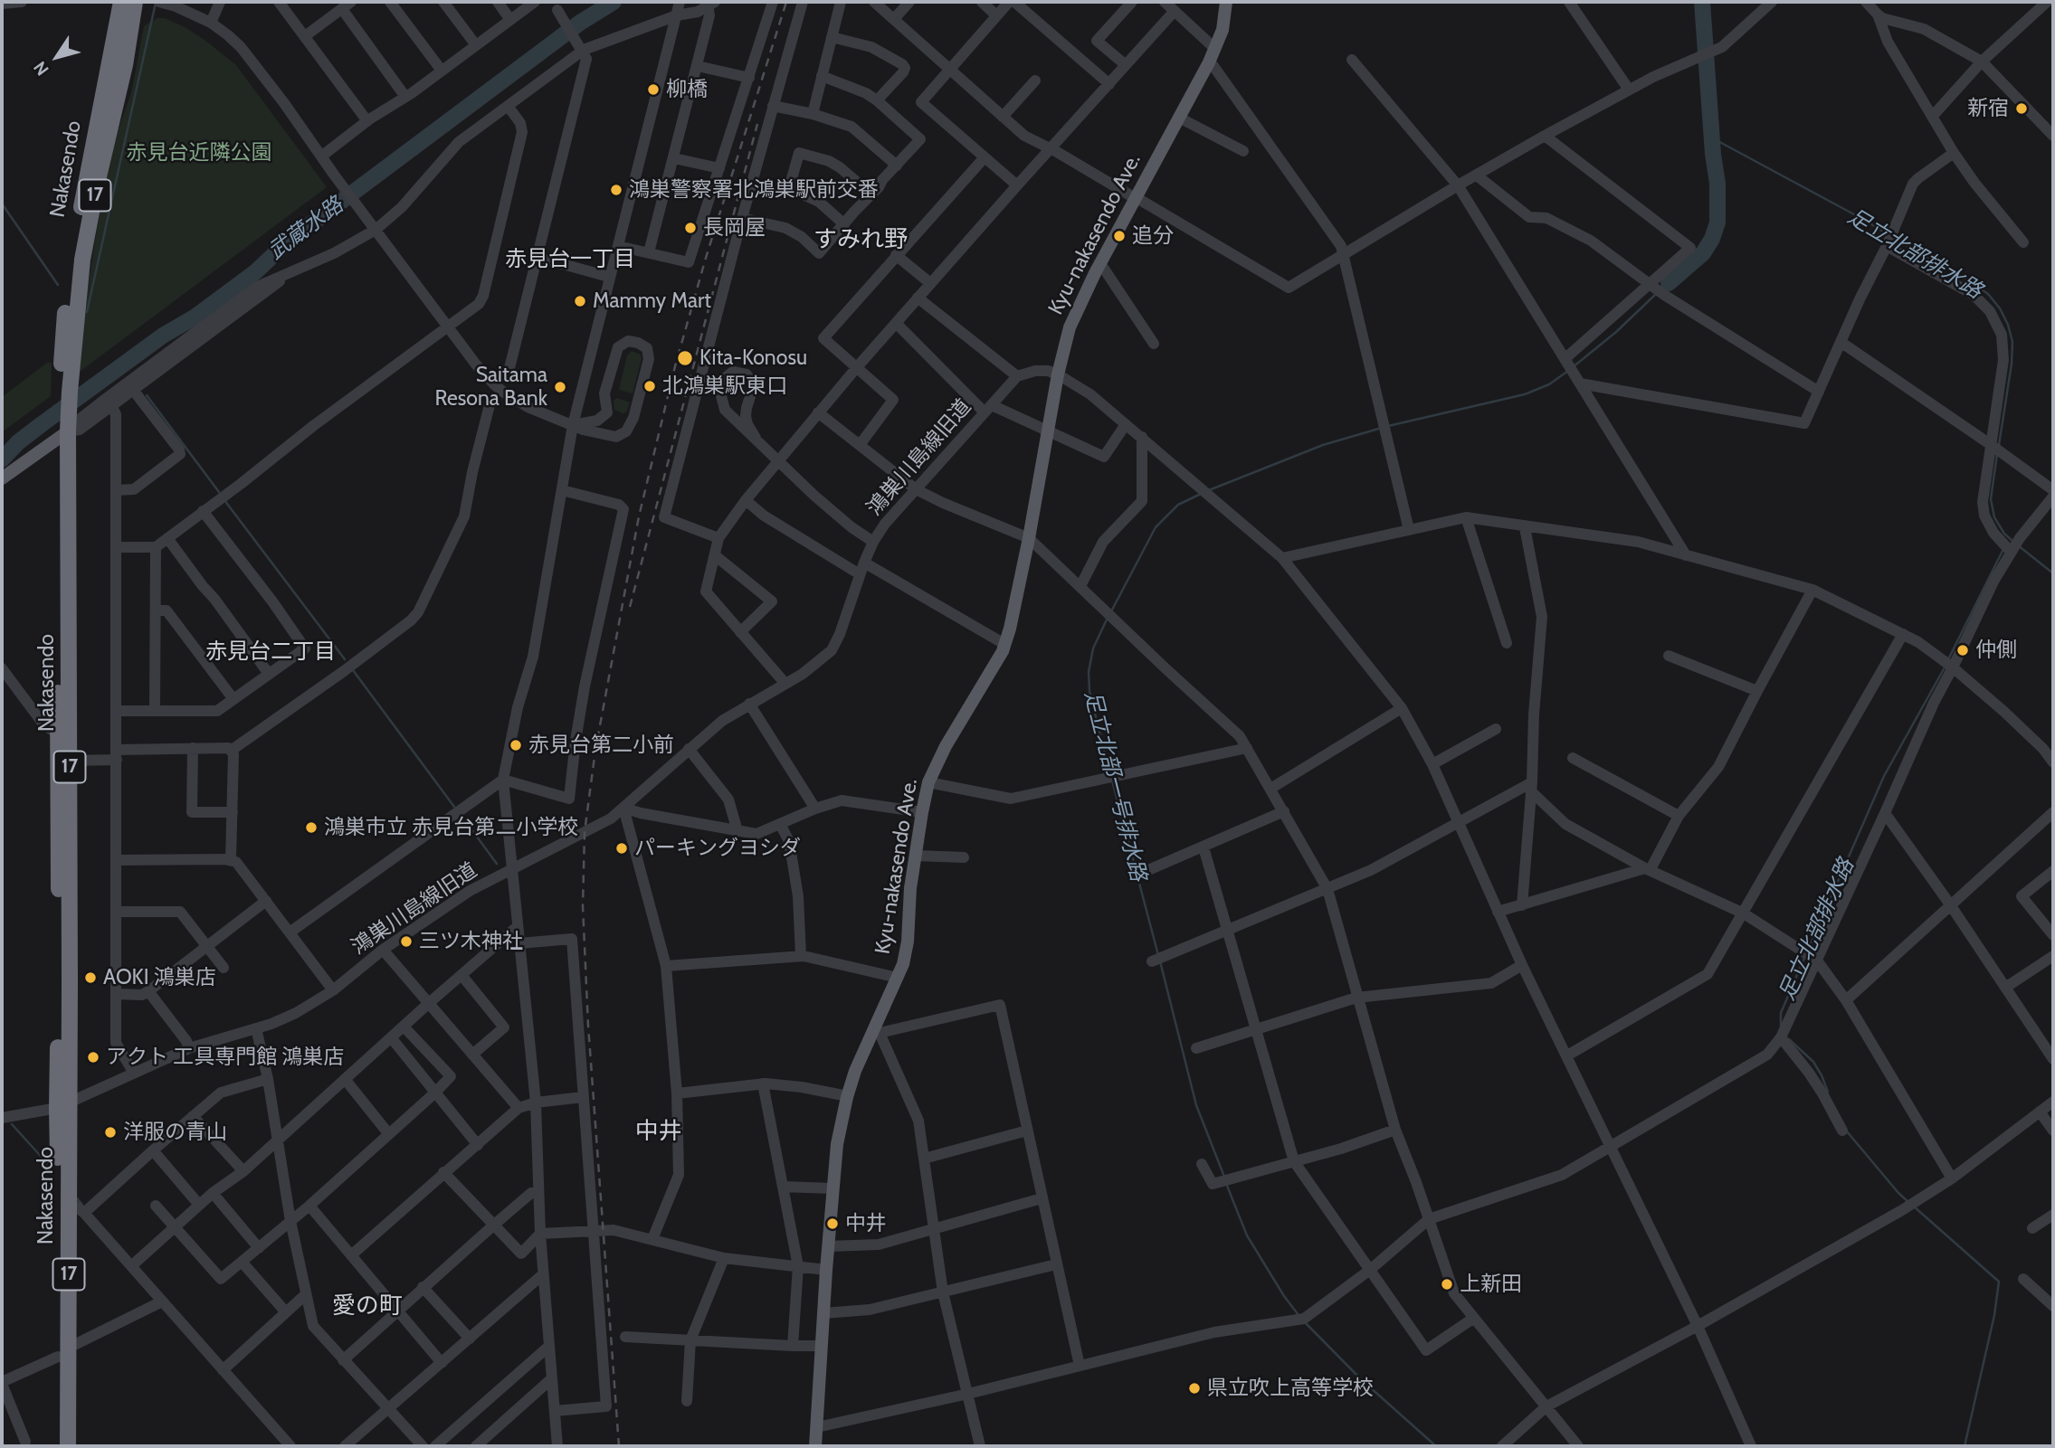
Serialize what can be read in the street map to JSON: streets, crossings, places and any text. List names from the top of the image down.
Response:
{
  "streets": {
    "highway": ["Nakasendo", "17"],
    "main road": ["Kyu-nakasendo Ave."],
    "street": ["鴻巣川島線旧道"]
  },
  "crossings": [
    ["Nakasendo", "鴻巣川島線旧道"]
  ],
  "districts": [
    "すみれ野",
    "赤見台一丁目",
    "赤見台二丁目",
    "中井",
    "愛の町"
  ],
  "water": ["武蔵水路", "足立北部排水路", "足立北部一号排水路"],
  "parks": ["赤見台近隣公園"],
  "places": [
    "柳橋",
    "新宿",
    "鴻巣警察署北鴻巣駅前交番",
    "長岡屋",
    "追分",
    "Mammy Mart",
    "Kita-Konosu",
    "北鴻巣駅東口",
    "Saitama Resona Bank",
    "仲側",
    "赤見台第二小前",
    "鴻巣市立 赤見台第二小学校",
    "パーキングヨシダ",
    "三ツ木神社",
    "AOKI 鴻巣店",
    "アクト 工具専門館 鴻巣店",
    "洋服の青山",
    "中井",
    "上新田",
    "県立吹上高等学校"
  ],
  "north": "bottom left"
}
